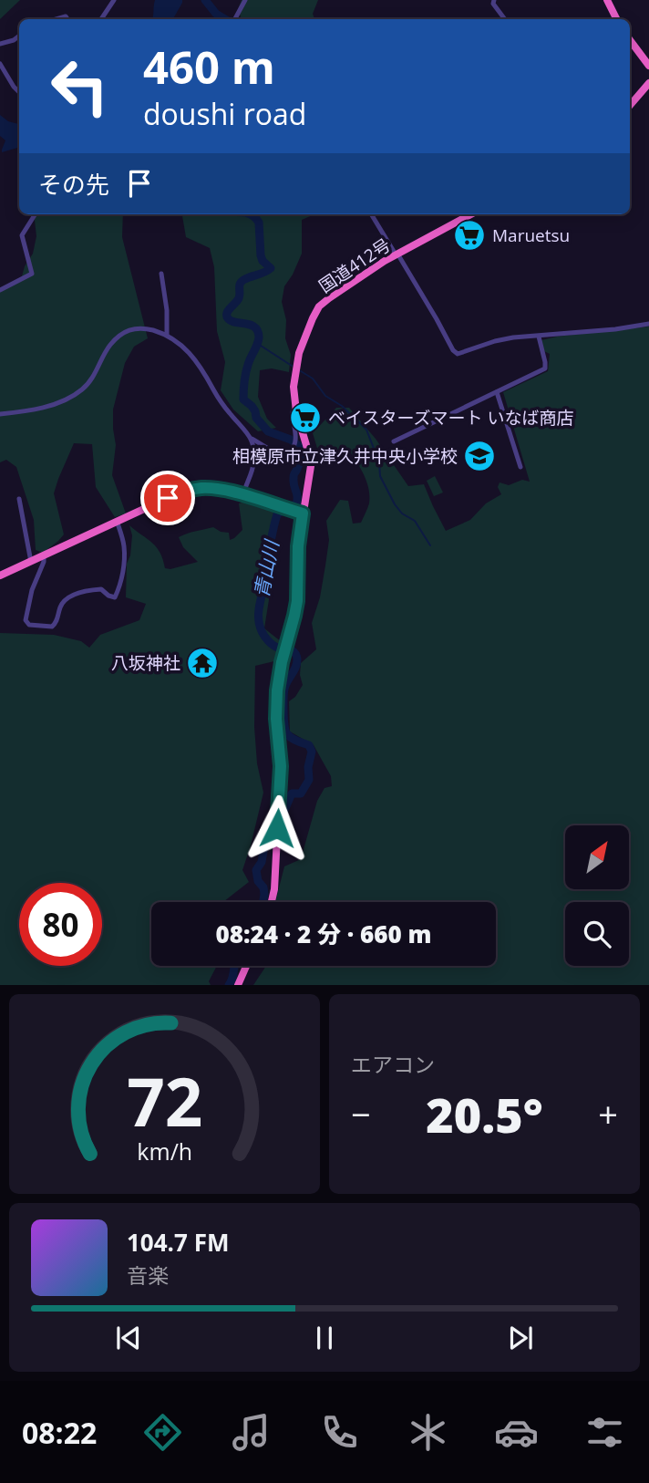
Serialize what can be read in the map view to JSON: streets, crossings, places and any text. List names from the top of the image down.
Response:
{
  "streets": {
    "highway": ["国道412号"]
  },
  "water": ["青山川"],
  "places": {
    "supermarket": ["Maruetsu", "ベイスターズマート いなば商店"],
    "school or university": ["相模原市立津久井中央小学校"],
    "temple": ["八坂神社"]
  },
  "north": "top right",
  "page": {
    "turn": ["460 m", "doushi road"],
    "then": "その先",
    "limit": "80",
    "trip": "08:24 · 2 分 · 660 m",
    "tile": "エアコン",
    "heat": ["−", "20.5°", "+"],
    "song": ["104.7 FM", "音楽"],
    "tabs": "08:22",
    "gauge": ["72", "km/h"]
  }
}
